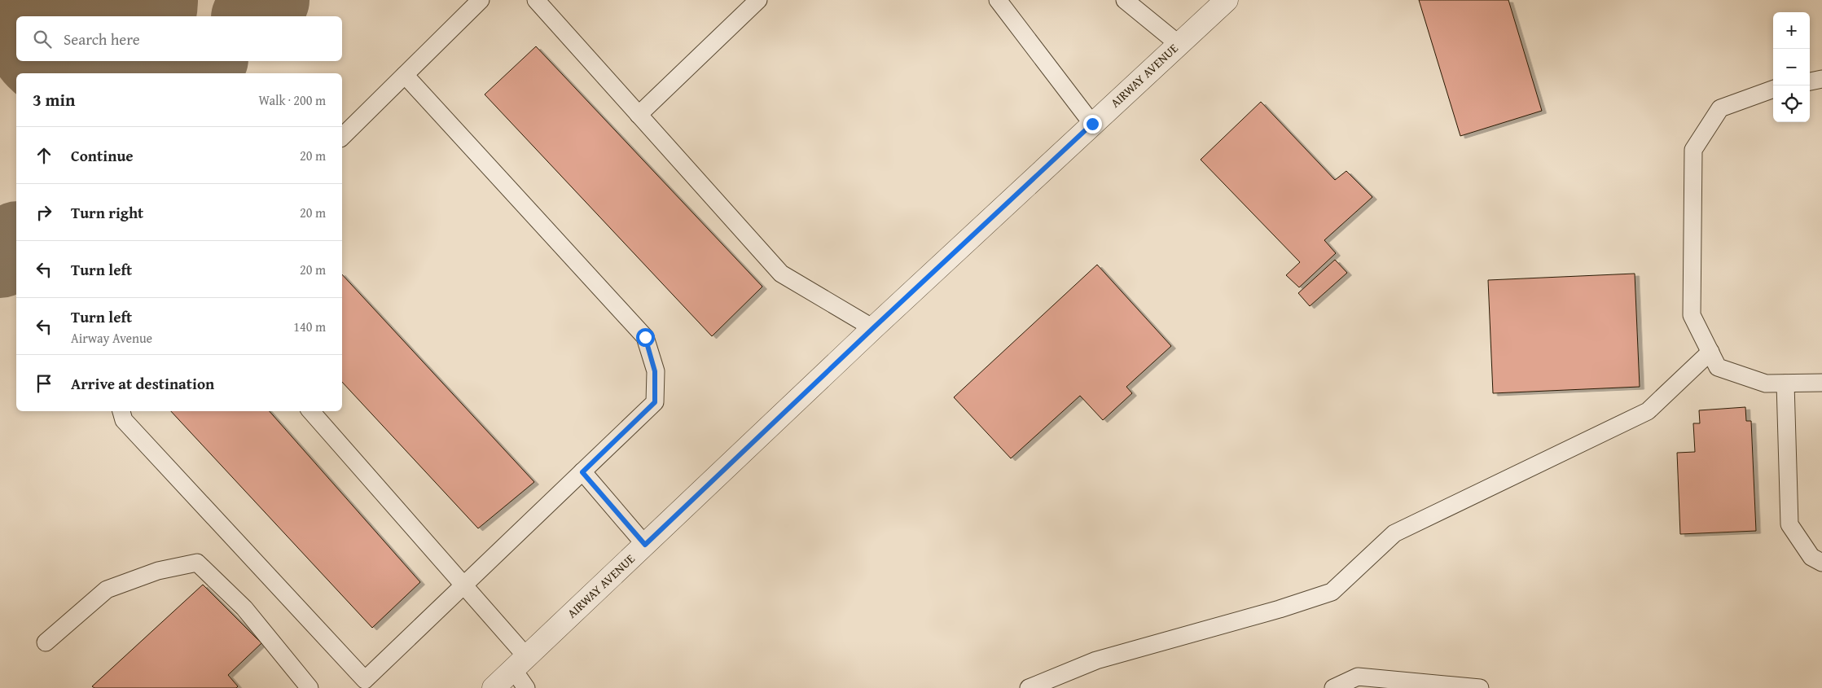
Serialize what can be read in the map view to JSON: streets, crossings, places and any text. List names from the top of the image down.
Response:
{
  "streets": {
    "street": ["AIRWAY AVENUE"]
  },
  "page": {
    "map_buttons": ["+", "−"],
    "search": "Search here",
    "heading": ["3 min", "Walk · 200 m"],
    "list": [
      ["Continue", "20 m"],
      ["Turn right", "20 m"],
      ["Turn left", "20 m"],
      ["Turn left", "Airway Avenue", "140 m"],
      "Arrive at destination"
    ]
  }
}
